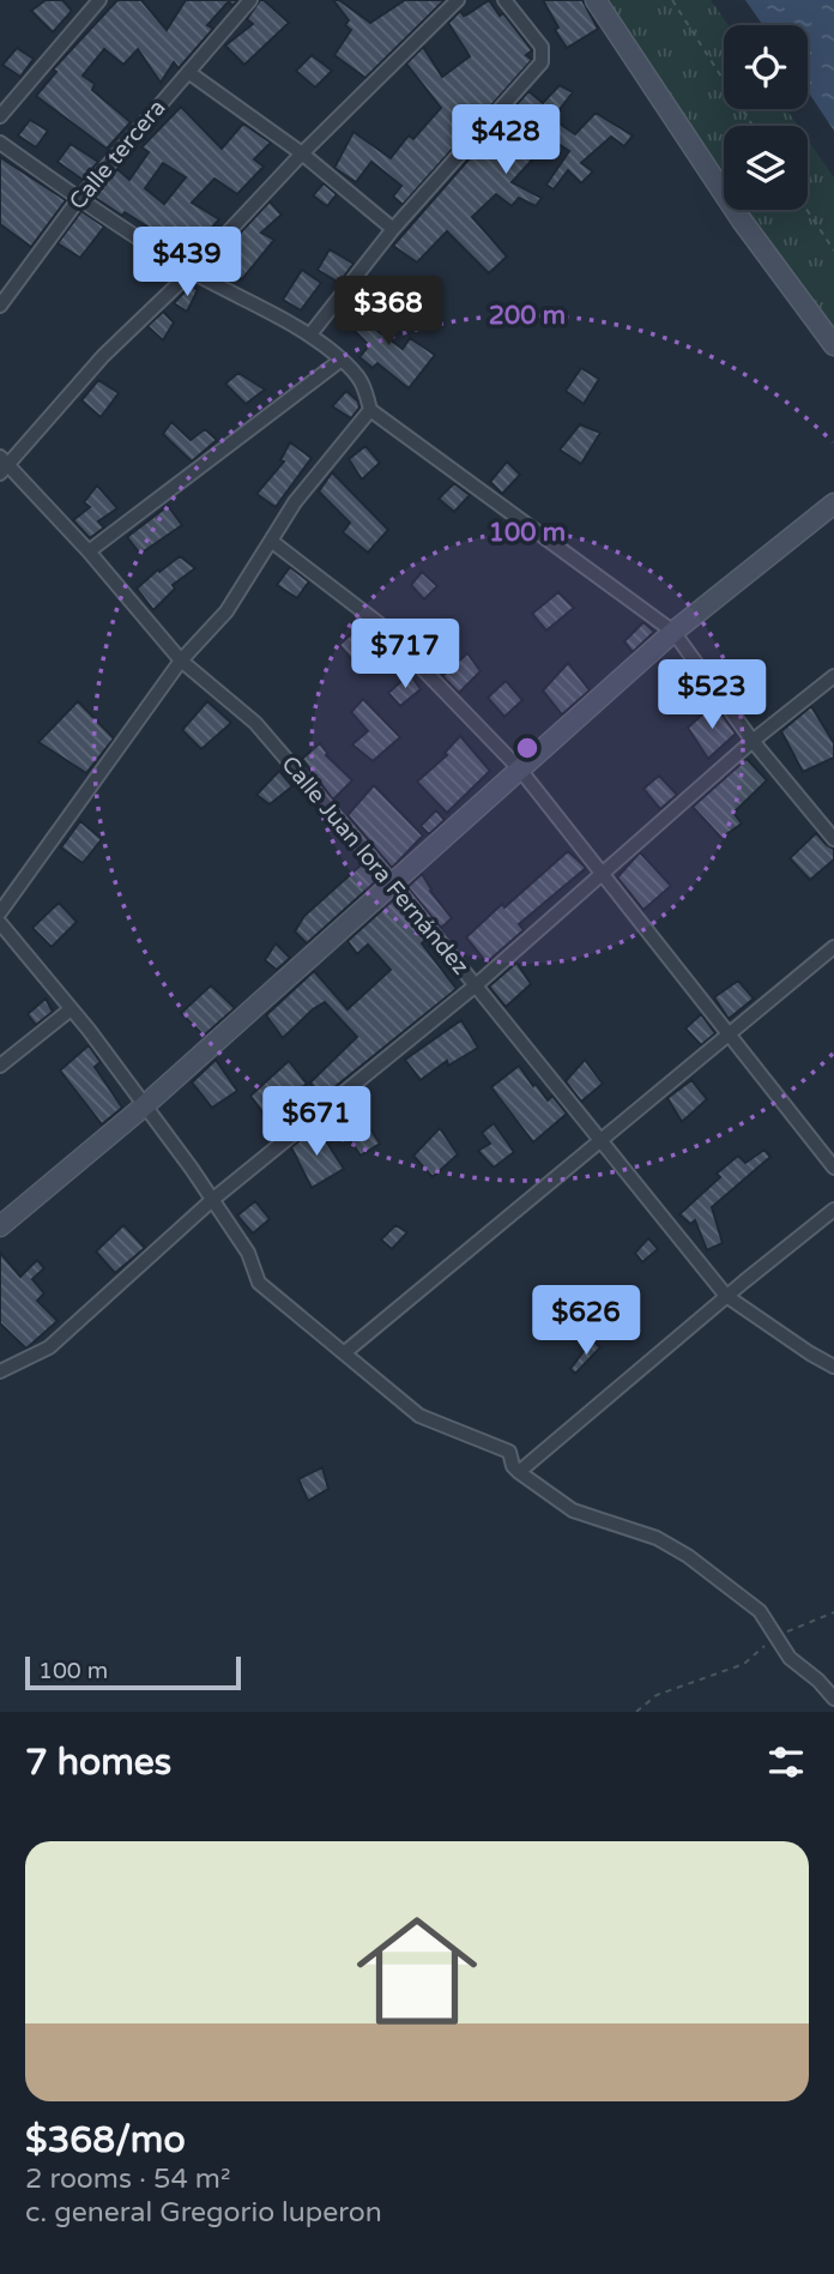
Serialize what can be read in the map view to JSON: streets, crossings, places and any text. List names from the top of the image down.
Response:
{
  "streets": {
    "street": ["Calle tercera", "Calle Juan lora Fernández"]
  },
  "scale_bar": "100 m",
  "page": {
    "price": [
      "$428",
      "$439",
      "$368",
      "$717",
      "$523",
      "$671",
      "$626"
    ],
    "scale": "100 m",
    "heading": "7 homes",
    "list": [
      {
        "name": "$368/mo",
        "note": "2 rooms · 54 m² · c. general Gregorio luperon"
      }
    ]
  },
  "rings": ["200 m", "100 m"]
}
